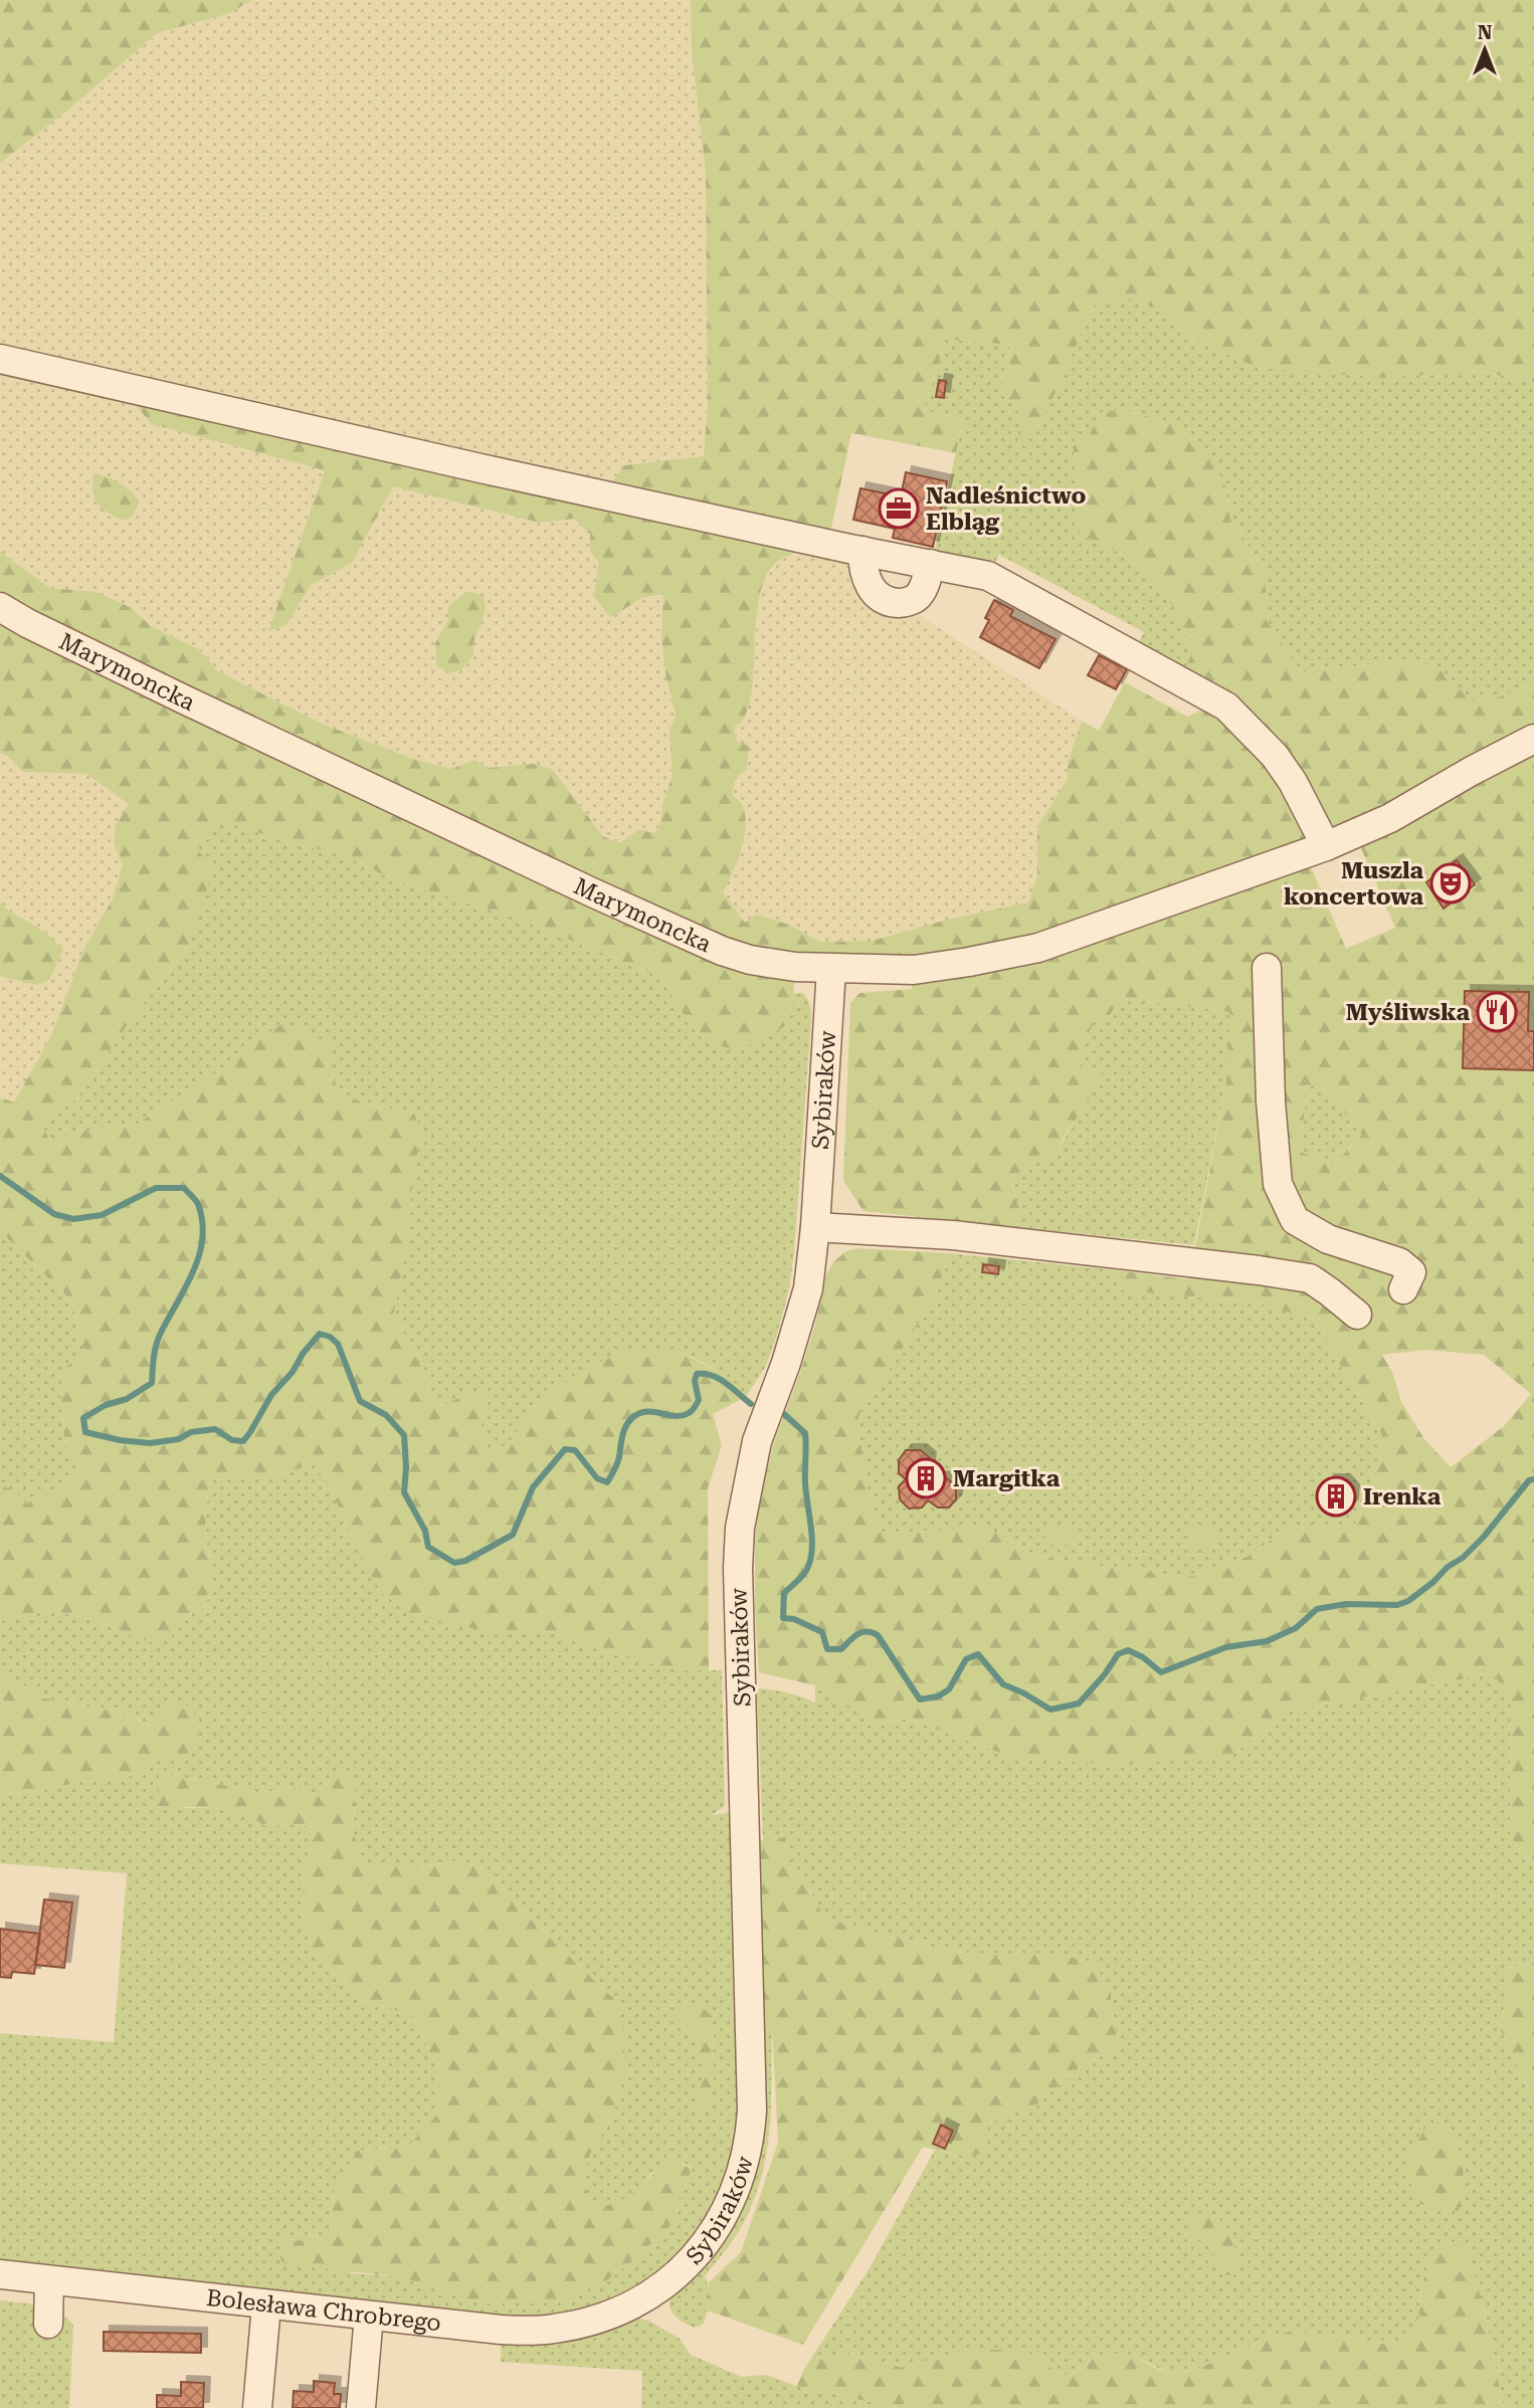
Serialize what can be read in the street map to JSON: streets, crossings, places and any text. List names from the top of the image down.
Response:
{
  "streets": {
    "street": ["Marymoncka", "Sybiraków", "Bolesława Chrobrego"]
  },
  "crossings": [
    ["Marymoncka", "Sybiraków"],
    ["Sybiraków", "Bolesława Chrobrego"]
  ],
  "places": {
    "office": ["Nadleśnictwo Elbląg"],
    "theatre": ["Muszla koncertowa"],
    "restaurant": ["Myśliwska"],
    "building": ["Margitka", "Irenka"]
  },
  "north": "top"
}
